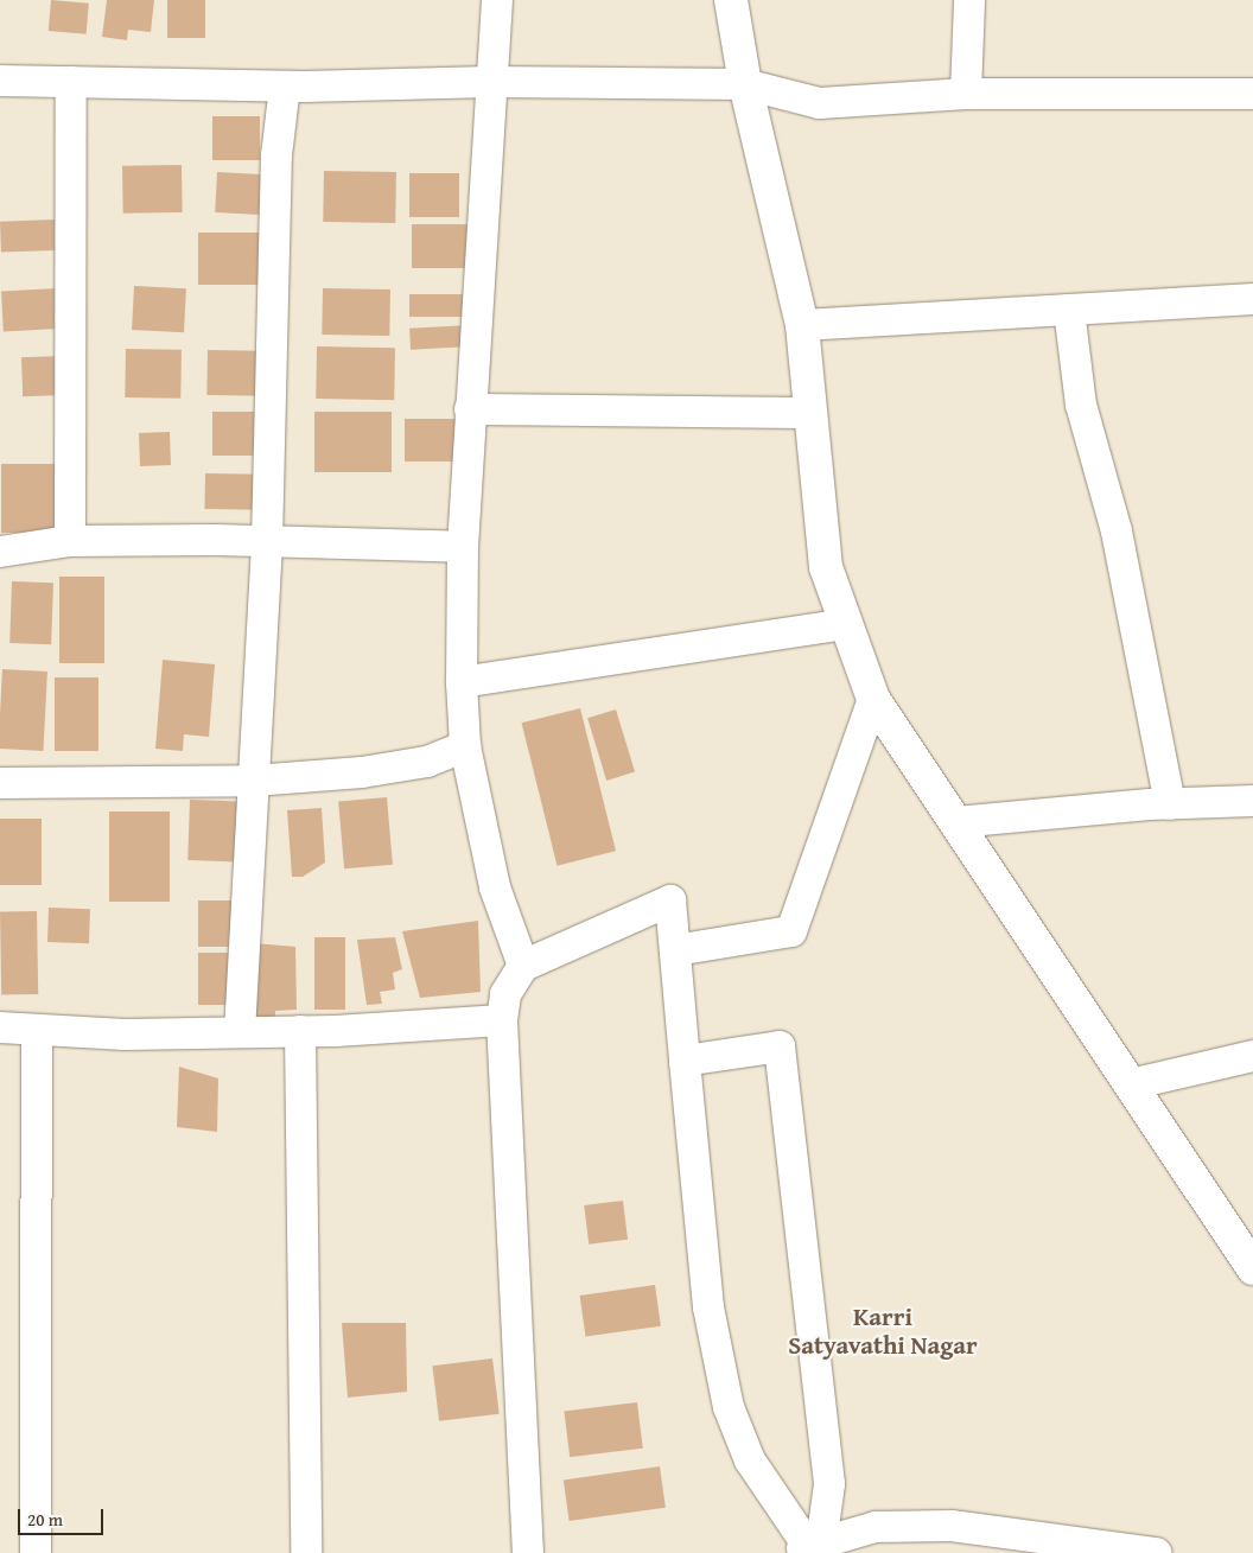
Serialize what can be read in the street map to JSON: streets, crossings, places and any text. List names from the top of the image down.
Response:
{
  "districts": ["Karri Satyavathi Nagar"],
  "scale_bar": "20 m"
}
